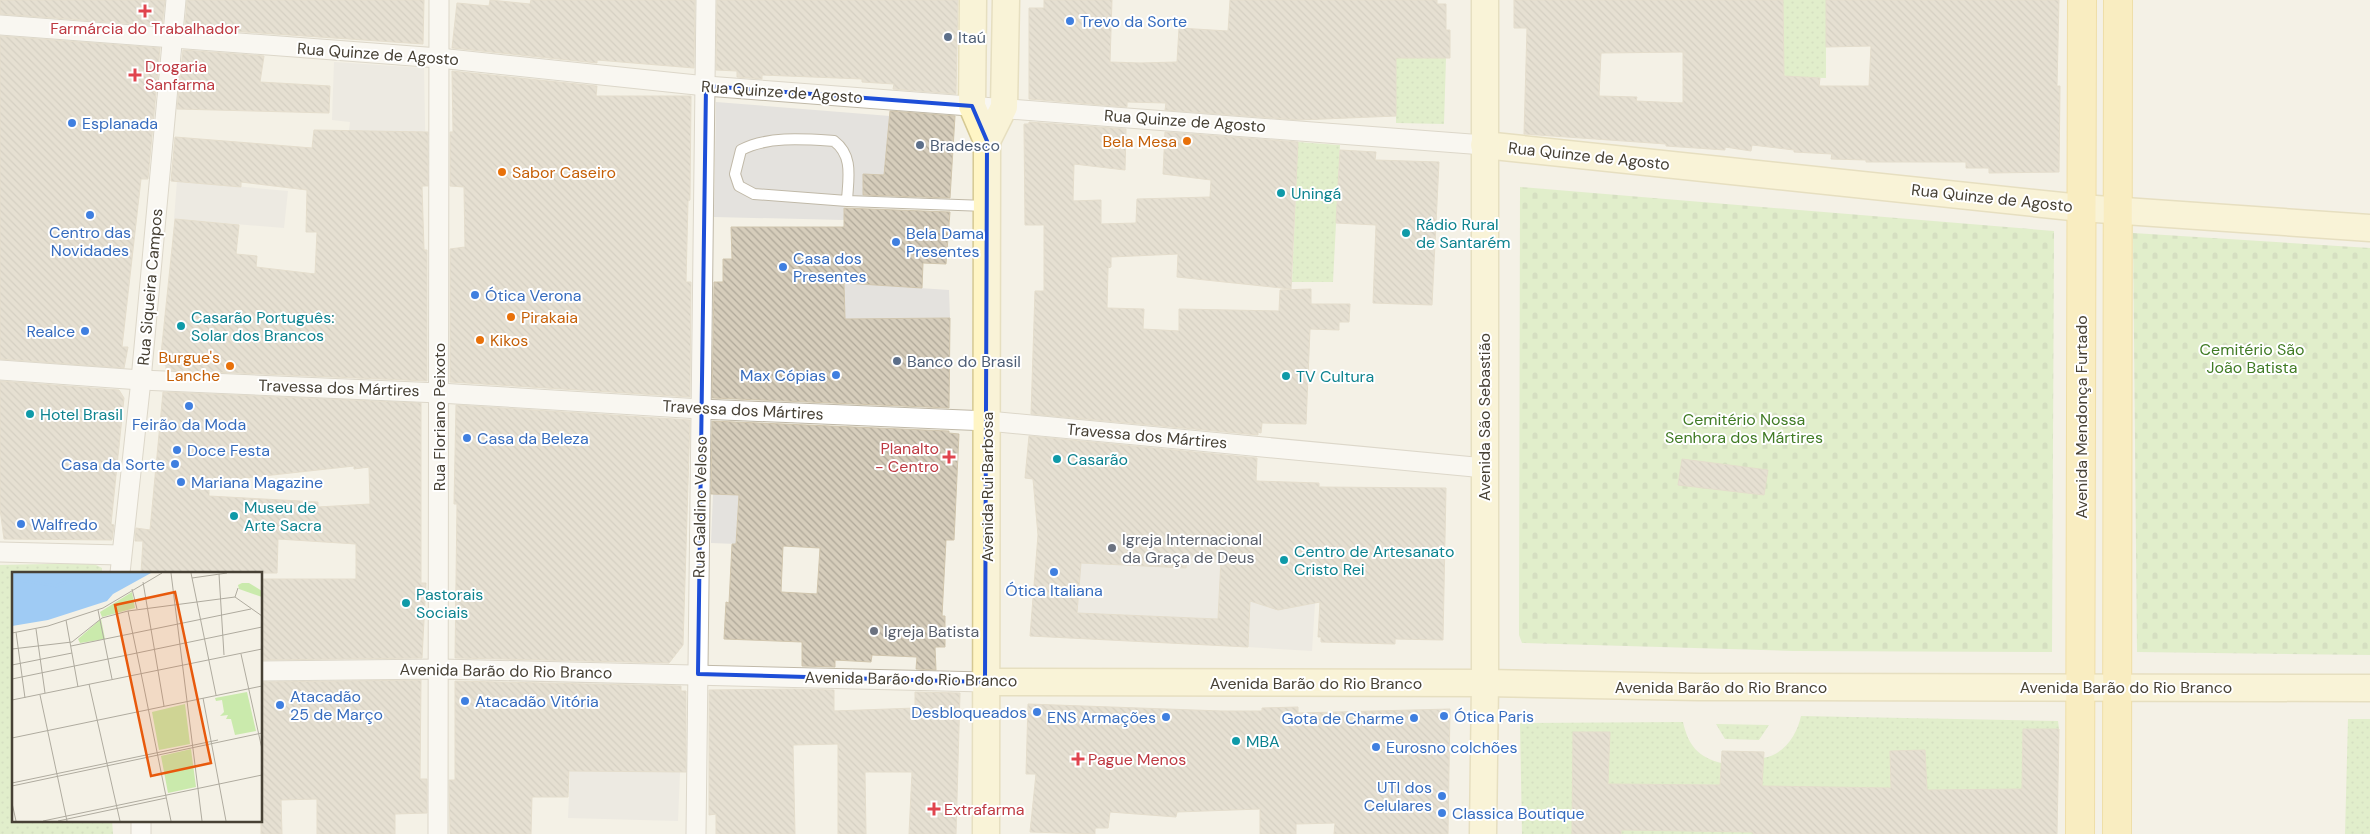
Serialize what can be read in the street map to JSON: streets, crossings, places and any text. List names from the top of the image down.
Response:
{
  "streets": {
    "main road": [
      "Rua Quinze de Agosto",
      "Avenida São Sebastião",
      "Avenida Mendonça Furtado",
      "Avenida Rui Barbosa",
      "Avenida Barão do Rio Branco"
    ],
    "street": [
      "Rua Siqueira Campos",
      "Travessa dos Mártires",
      "Rua Floriano Peixoto",
      "Rua Galdino Veloso"
    ]
  },
  "crossings": [
    ["Rua Quinze de Agosto", "Rua Siqueira Campos"],
    ["Rua Quinze de Agosto", "Rua Floriano Peixoto"],
    ["Rua Quinze de Agosto", "Avenida São Sebastião"],
    ["Rua Quinze de Agosto", "Avenida Mendonça Furtado"],
    ["Rua Quinze de Agosto", "Avenida Rui Barbosa"],
    ["Rua Quinze de Agosto", "Rua Galdino Veloso"],
    ["Rua Siqueira Campos", "Travessa dos Mártires"],
    ["Travessa dos Mártires", "Rua Floriano Peixoto"],
    ["Travessa dos Mártires", "Avenida São Sebastião"],
    ["Travessa dos Mártires", "Avenida Rui Barbosa"],
    ["Travessa dos Mártires", "Rua Galdino Veloso"],
    ["Rua Floriano Peixoto", "Avenida Barão do Rio Branco"],
    ["Avenida São Sebastião", "Avenida Barão do Rio Branco"],
    ["Avenida Mendonça Furtado", "Avenida Barão do Rio Branco"],
    ["Avenida Rui Barbosa", "Avenida Barão do Rio Branco"],
    ["Rua Galdino Veloso", "Avenida Barão do Rio Branco"]
  ],
  "parks": ["Cemitério São João Batista", "Cemitério Nossa Senhora dos Mártires"],
  "places": {
    "health": [
      "Farmárcia do Trabalhador",
      "Drogaria Sanfarma",
      "Planalto - Centro",
      "Pague Menos",
      "Extrafarma"
    ],
    "other": [
      "Trevo da Sorte",
      "Itaú",
      "Esplanada",
      "Bela Mesa",
      "Bradesco",
      "Sabor Caseiro",
      "Uningá",
      "Centro das Novidades",
      "Rádio Rural de Santarém",
      "Bela Dama Presentes",
      "Casa dos Presentes",
      "Ótica Verona",
      "Pirakaia",
      "Casarão Português: Solar dos Brancos",
      "Realce",
      "Kikos",
      "Banco do Brasil",
      "Burgue's Lanche",
      "Max Cópias",
      "TV Cultura",
      "Feirão da Moda",
      "Hotel Brasil",
      "Casa da Beleza",
      "Doce Festa",
      "Casarão",
      "Casa da Sorte",
      "Mariana Magazine",
      "Museu de Arte Sacra",
      "Walfredo",
      "Igreja Internacional da Graça de Deus",
      "Centro de Artesanato Cristo Rei",
      "Ótica Italiana",
      "Pastorais Sociais",
      "Igreja Batista",
      "Atacadão Vitória",
      "Atacadão 25 de Março",
      "Desbloqueados",
      "Ótica Paris",
      "ENS Armações",
      "Gota de Charme",
      "MBA",
      "Eurosno colchões",
      "UTI dos Celulares",
      "Classica Boutique"
    ]
  }
}
